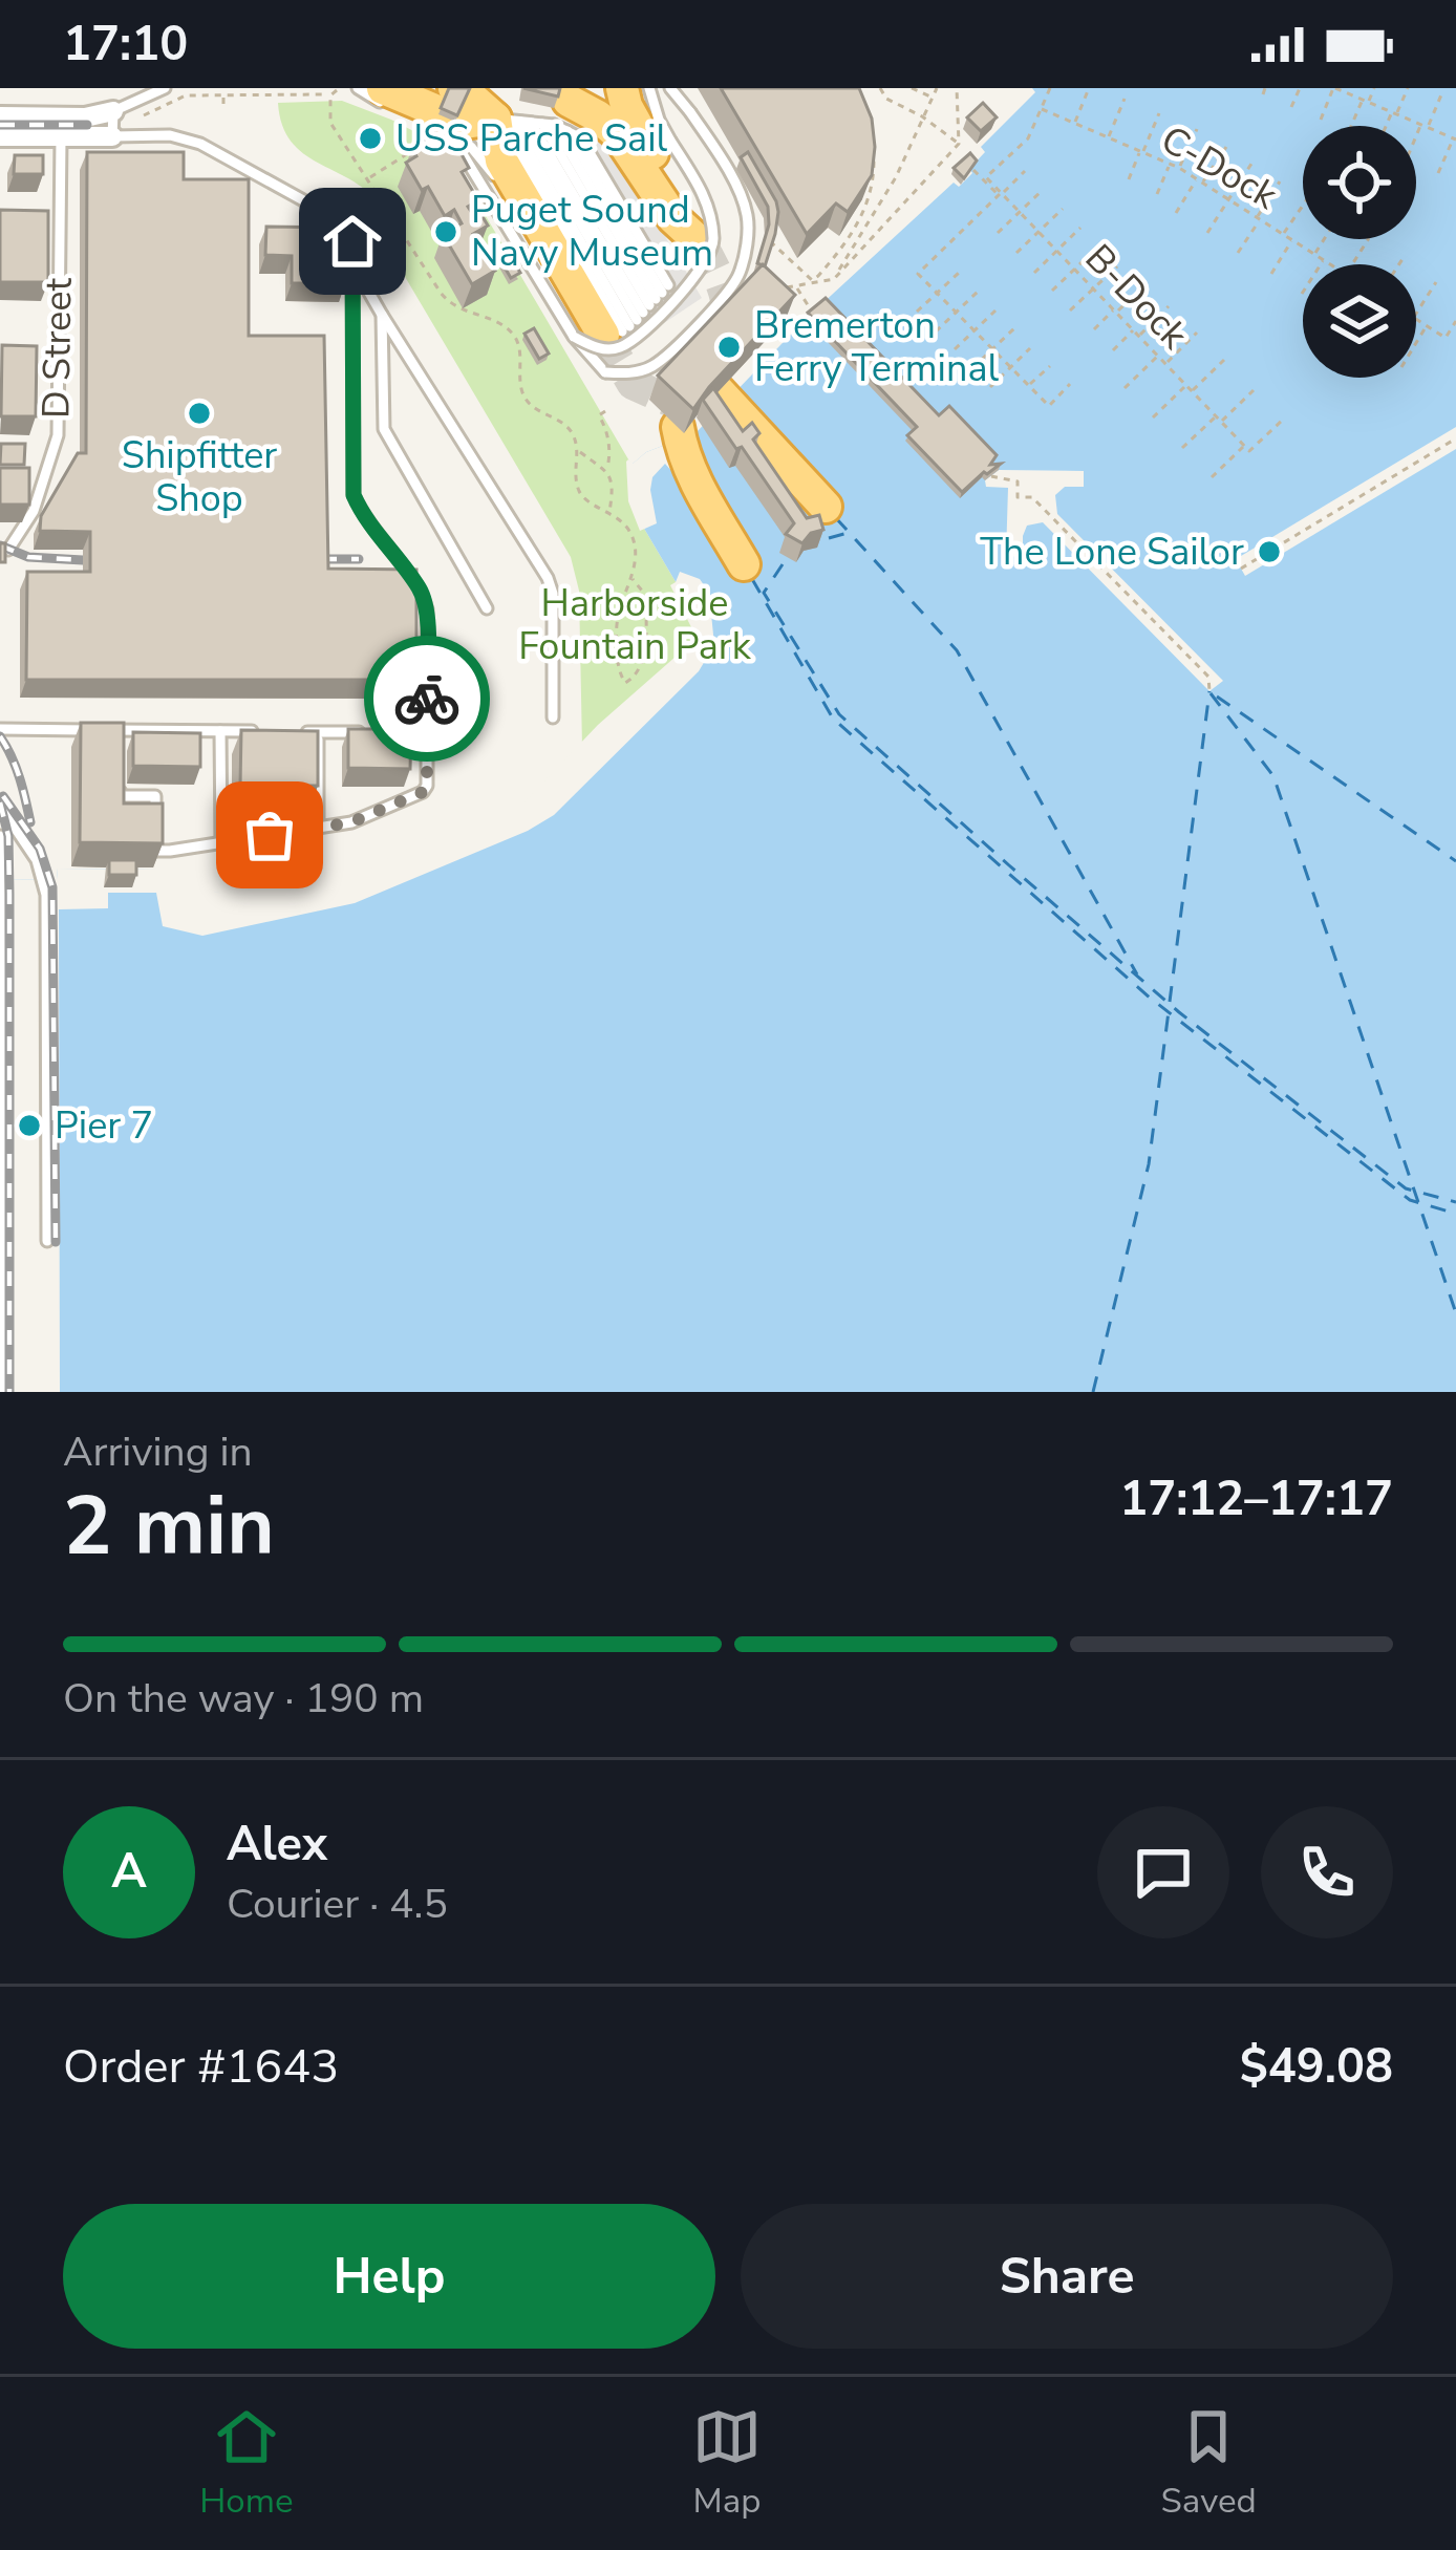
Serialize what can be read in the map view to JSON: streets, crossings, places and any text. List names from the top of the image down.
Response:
{
  "streets": {
    "lane": ["D Street"],
    "path": ["C-Dock", "B-Dock"]
  },
  "crossings": [
    ["C-Dock", "B-Dock"]
  ],
  "parks": ["Harborside Fountain Park"],
  "places": [
    "USS Parche Sail",
    "Puget Sound Navy Museum",
    "Bremerton Ferry Terminal",
    "Shipfitter Shop",
    "The Lone Sailor",
    "Pier 7"
  ],
  "page": {
    "status": "17:10",
    "heading": ["2 min", "Arriving in", "17:12–17:17"],
    "panel": [
      "Alex",
      "Courier · 4.5",
      "Order #1643",
      "$49.08"
    ],
    "bar": "On the way · 190 m",
    "round": "A",
    "buttons": ["Help", "Share"],
    "tabs": ["Home", "Map", "Saved"]
  }
}
